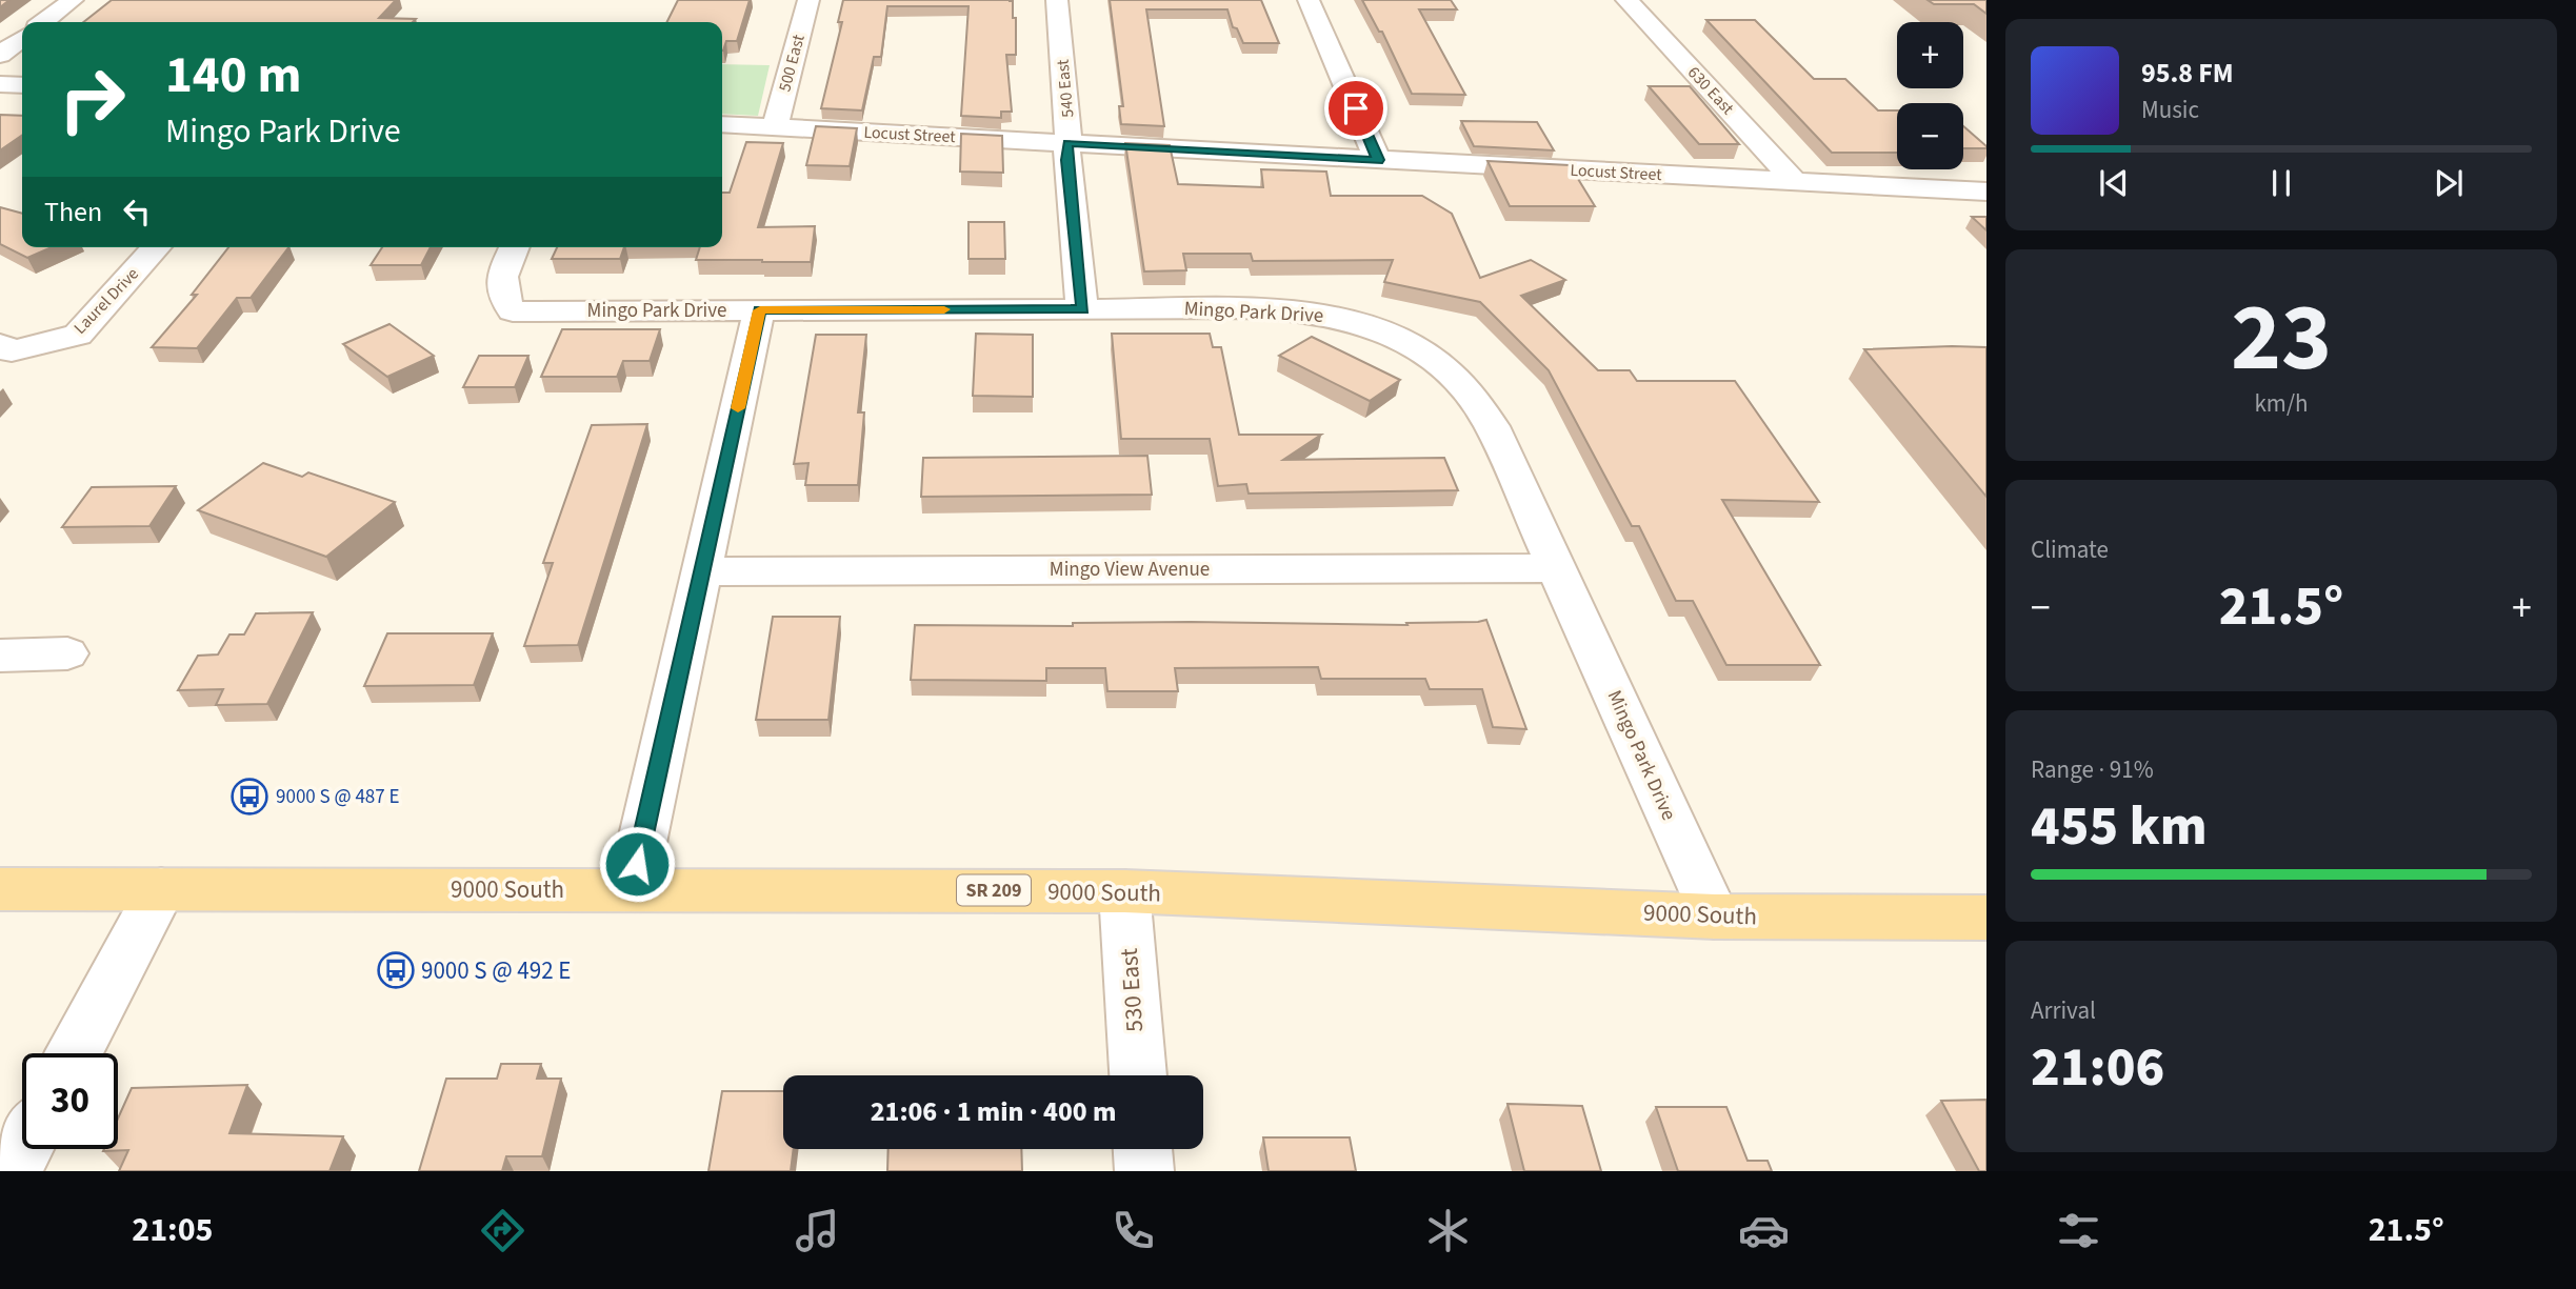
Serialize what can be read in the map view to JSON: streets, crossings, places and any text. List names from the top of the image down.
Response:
{
  "streets": {
    "main road": ["9000 South", "SR 209"],
    "street": [
      "500 East",
      "540 East",
      "630 East",
      "Locust Street",
      "Laurel Drive",
      "Mingo Park Drive",
      "Mingo View Avenue",
      "530 East"
    ]
  },
  "crossings": [
    ["500 East", "Locust Street"],
    ["540 East", "Locust Street"],
    ["540 East", "Mingo Park Drive"],
    ["630 East", "Locust Street"],
    ["Mingo Park Drive", "Mingo View Avenue"],
    ["Mingo Park Drive", "9000 South"],
    ["9000 South", "530 East"]
  ],
  "places": {
    "bus stop": ["9000 S @ 487 E", "9000 S @ 492 E"]
  },
  "page": {
    "map_buttons": ["+", "−"],
    "turn": ["140 m", "Mingo Park Drive"],
    "song": ["95.8 FM", "Music"],
    "then": "Then",
    "tile": [
      ["23", "km/h"],
      "Climate",
      ["Range · 91%", "455 km"],
      ["Arrival", "21:06"]
    ],
    "heat": ["−", "21.5°", "+"],
    "limit": "30",
    "trip": "21:06 · 1 min · 400 m",
    "tabs": ["21:05", "21.5°"]
  }
}
